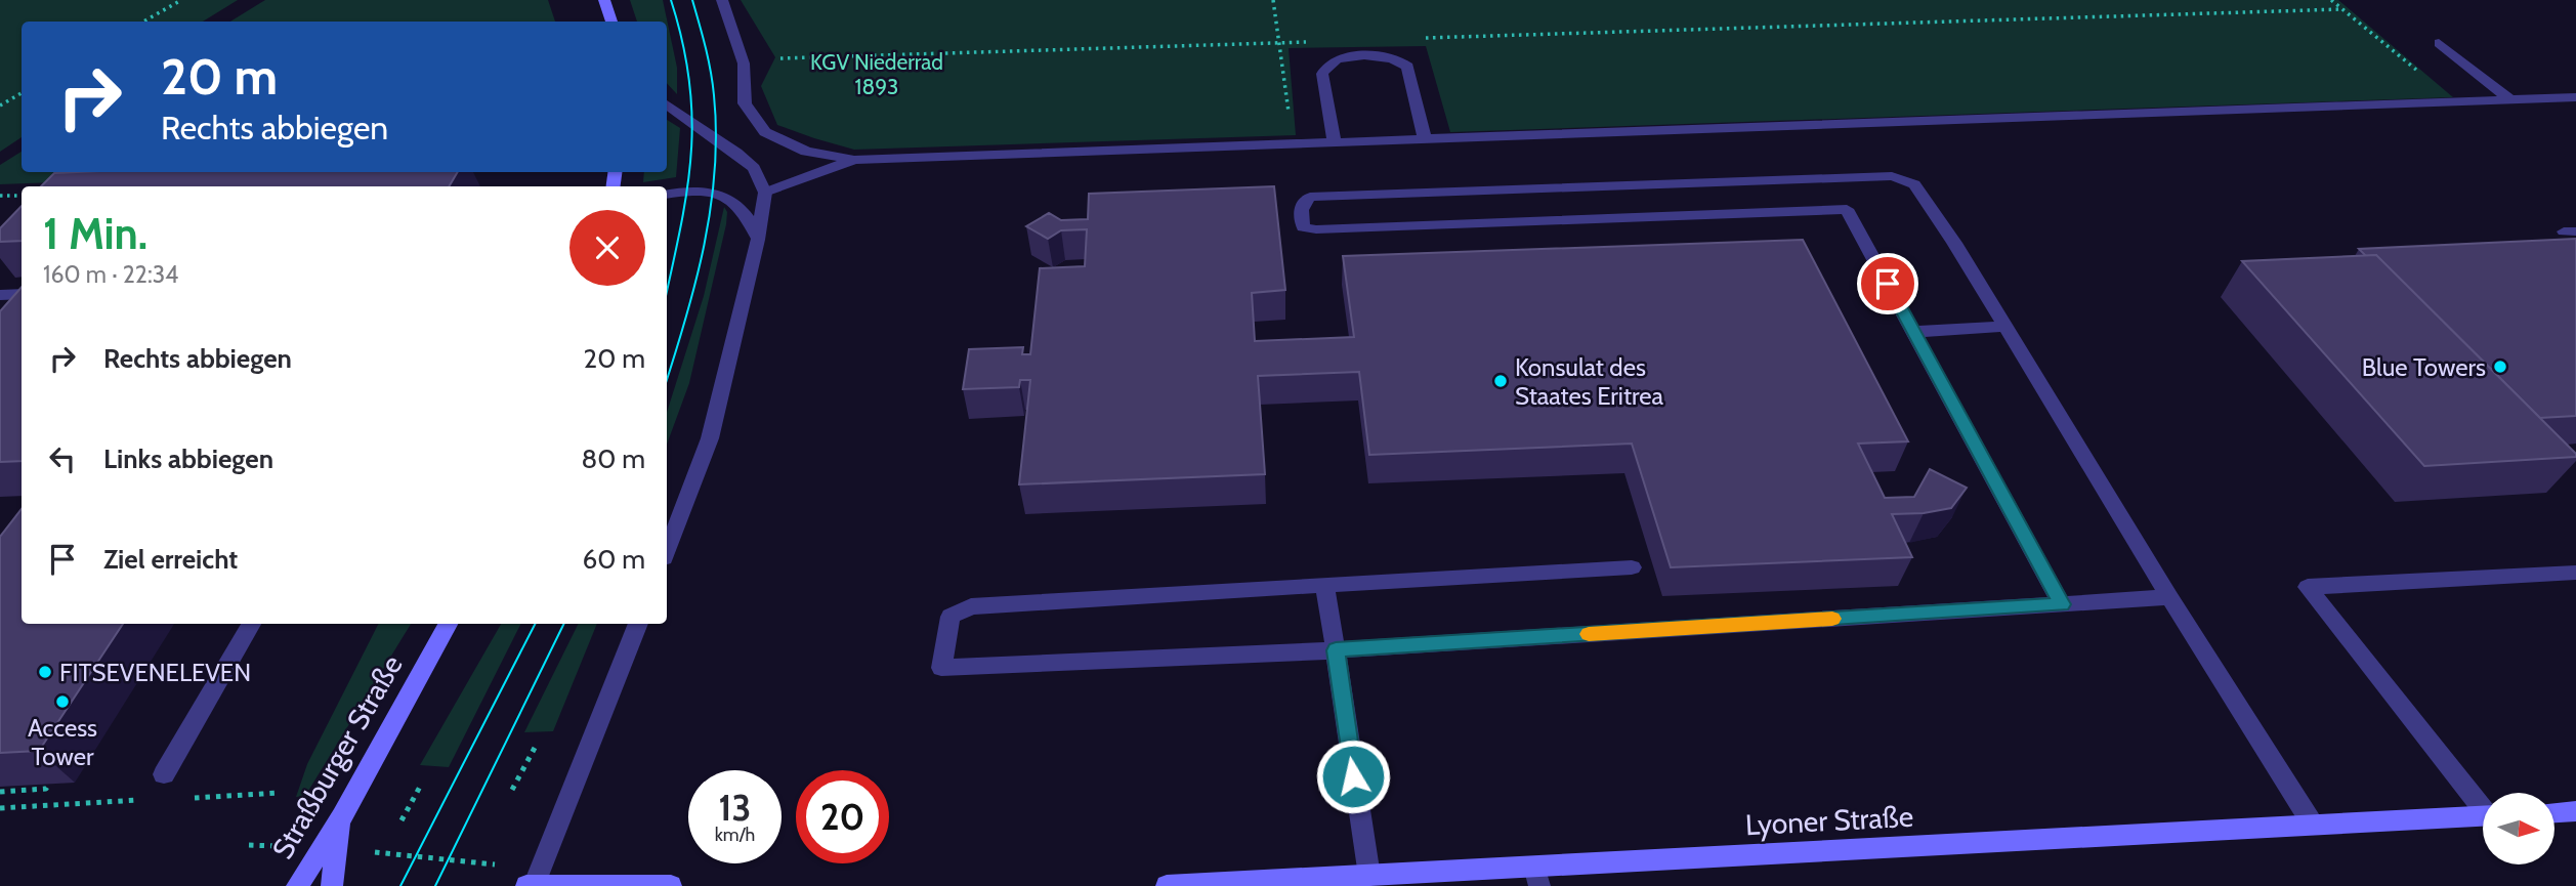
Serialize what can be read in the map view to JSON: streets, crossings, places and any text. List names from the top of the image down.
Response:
{
  "streets": {
    "main road": ["Straßburger Straße", "Lyoner Straße"]
  },
  "parks": ["KGV Niederrad 1893"],
  "places": [
    "Blue Towers",
    "Konsulat des Staates Eritrea",
    "FITSEVENELEVEN",
    "Access Tower"
  ],
  "north": "right",
  "page": {
    "turn": ["20 m", "Rechts abbiegen"],
    "heading": ["1 Min.", "160 m · 22:34"],
    "list": [
      {
        "name": "Rechts abbiegen",
        "value": "20 m"
      },
      {
        "name": "Links abbiegen",
        "value": "80 m"
      },
      {
        "name": "Ziel erreicht",
        "value": "60 m"
      }
    ],
    "speed": "13 km/h",
    "limit": "20"
  }
}
